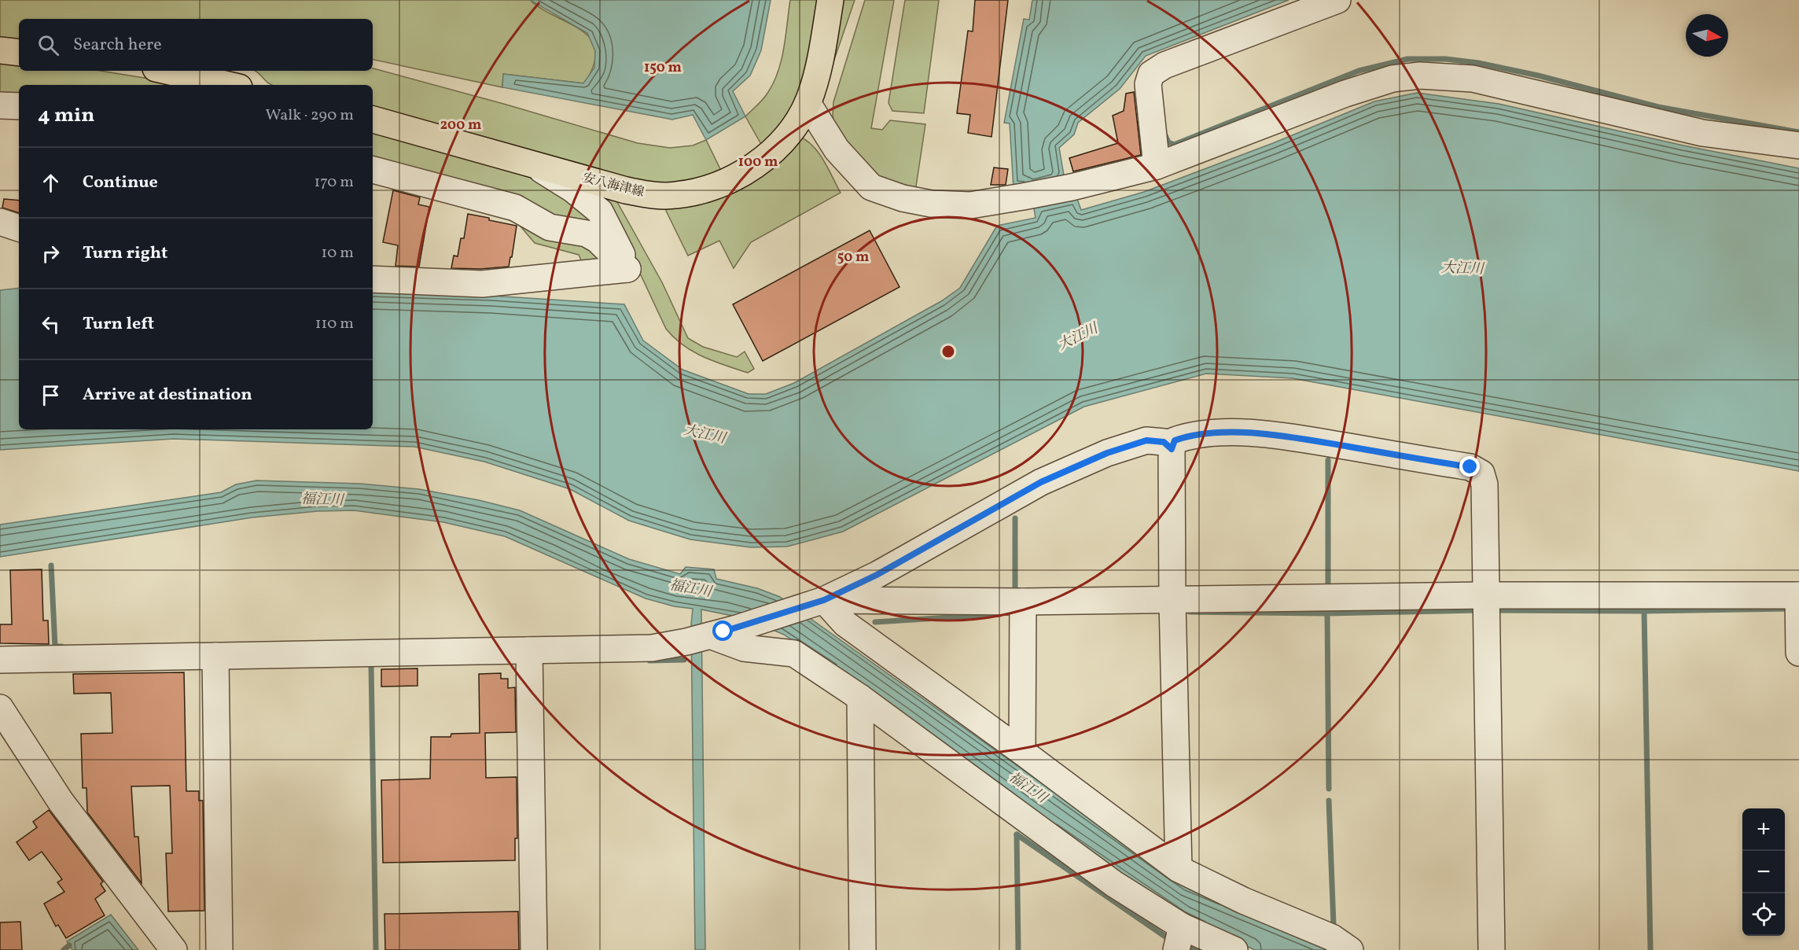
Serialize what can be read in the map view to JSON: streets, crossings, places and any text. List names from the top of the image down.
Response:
{
  "streets": {
    "main road": ["安八海津線"]
  },
  "water": ["大江川", "福江川"],
  "north": "right",
  "page": {
    "search": "Search here",
    "heading": ["4 min", "Walk · 290 m"],
    "list": [
      ["Continue", "170 m"],
      ["Turn right", "10 m"],
      ["Turn left", "110 m"],
      "Arrive at destination"
    ],
    "map_buttons": ["+", "−"]
  },
  "rings": [
    "150 m",
    "200 m",
    "100 m",
    "50 m"
  ]
}
